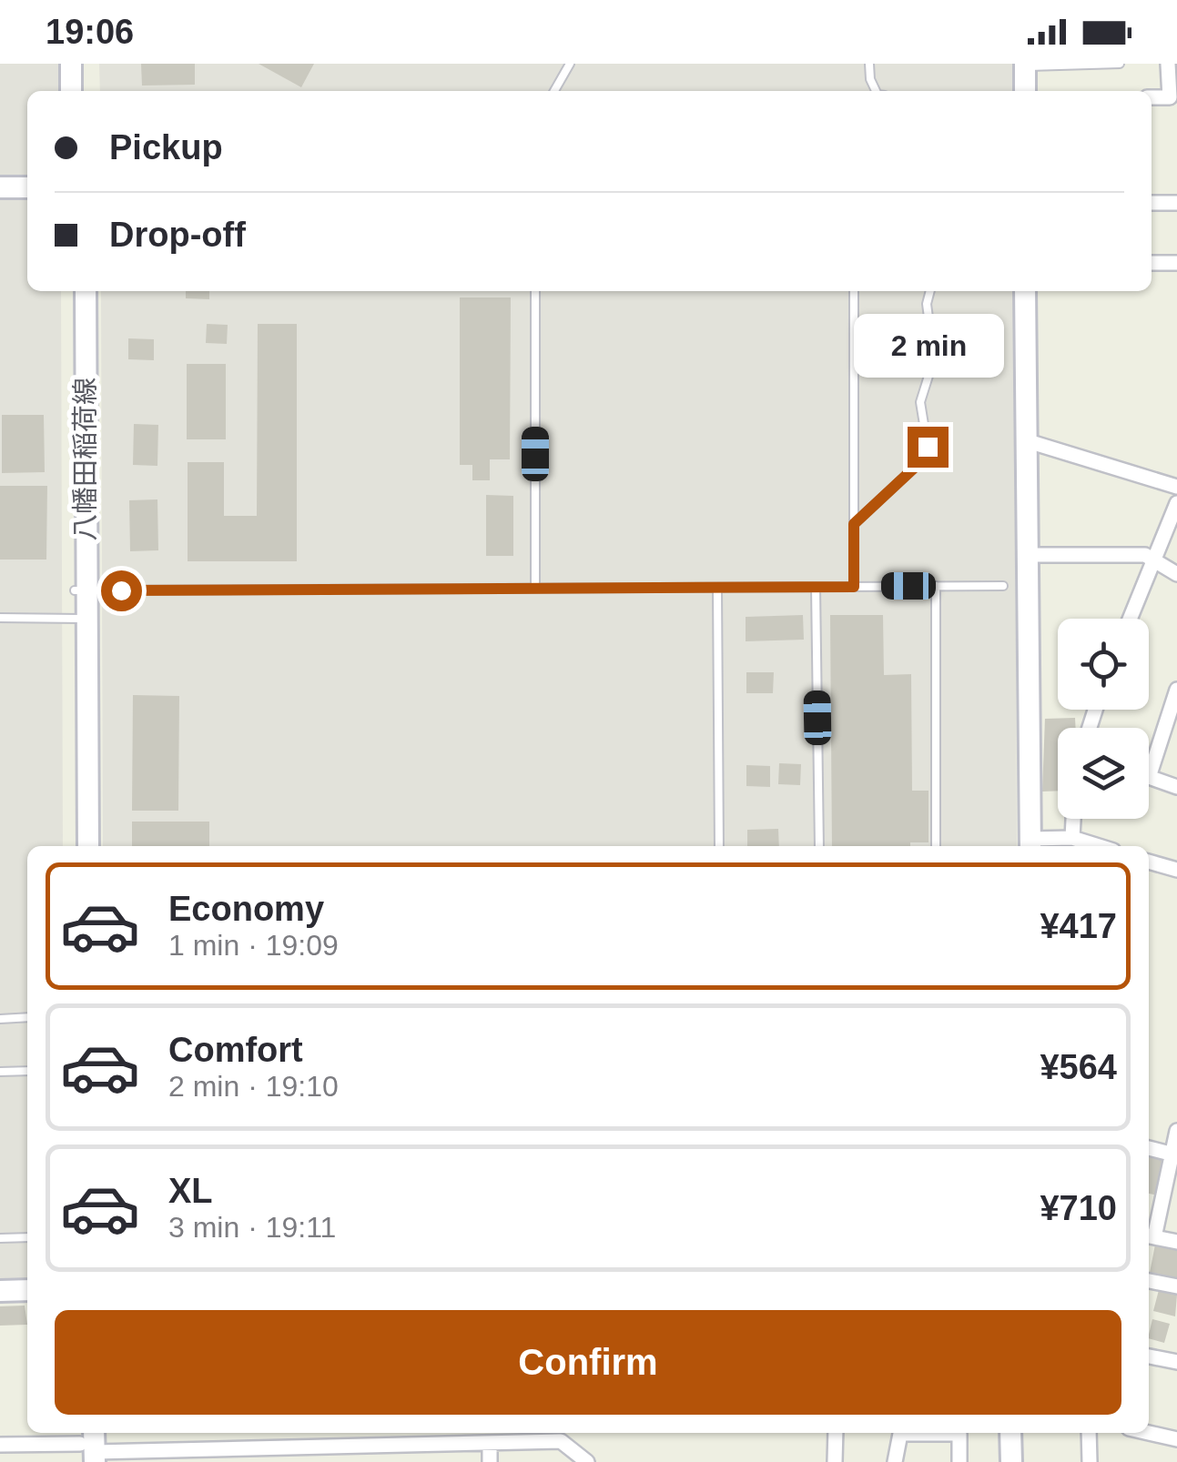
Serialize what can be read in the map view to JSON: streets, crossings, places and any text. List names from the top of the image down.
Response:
{
  "streets": {
    "main road": ["八幡田稲荷線"]
  },
  "page": {
    "status": "19:06",
    "banner": ["Pickup", "Drop-off"],
    "bubble": "2 min",
    "list": [
      {
        "name": "Economy",
        "note": "1 min · 19:09",
        "value": "¥417"
      },
      {
        "name": "Comfort",
        "note": "2 min · 19:10",
        "value": "¥564"
      },
      {
        "name": "XL",
        "note": "3 min · 19:11",
        "value": "¥710"
      }
    ],
    "buttons": "Confirm"
  }
}
